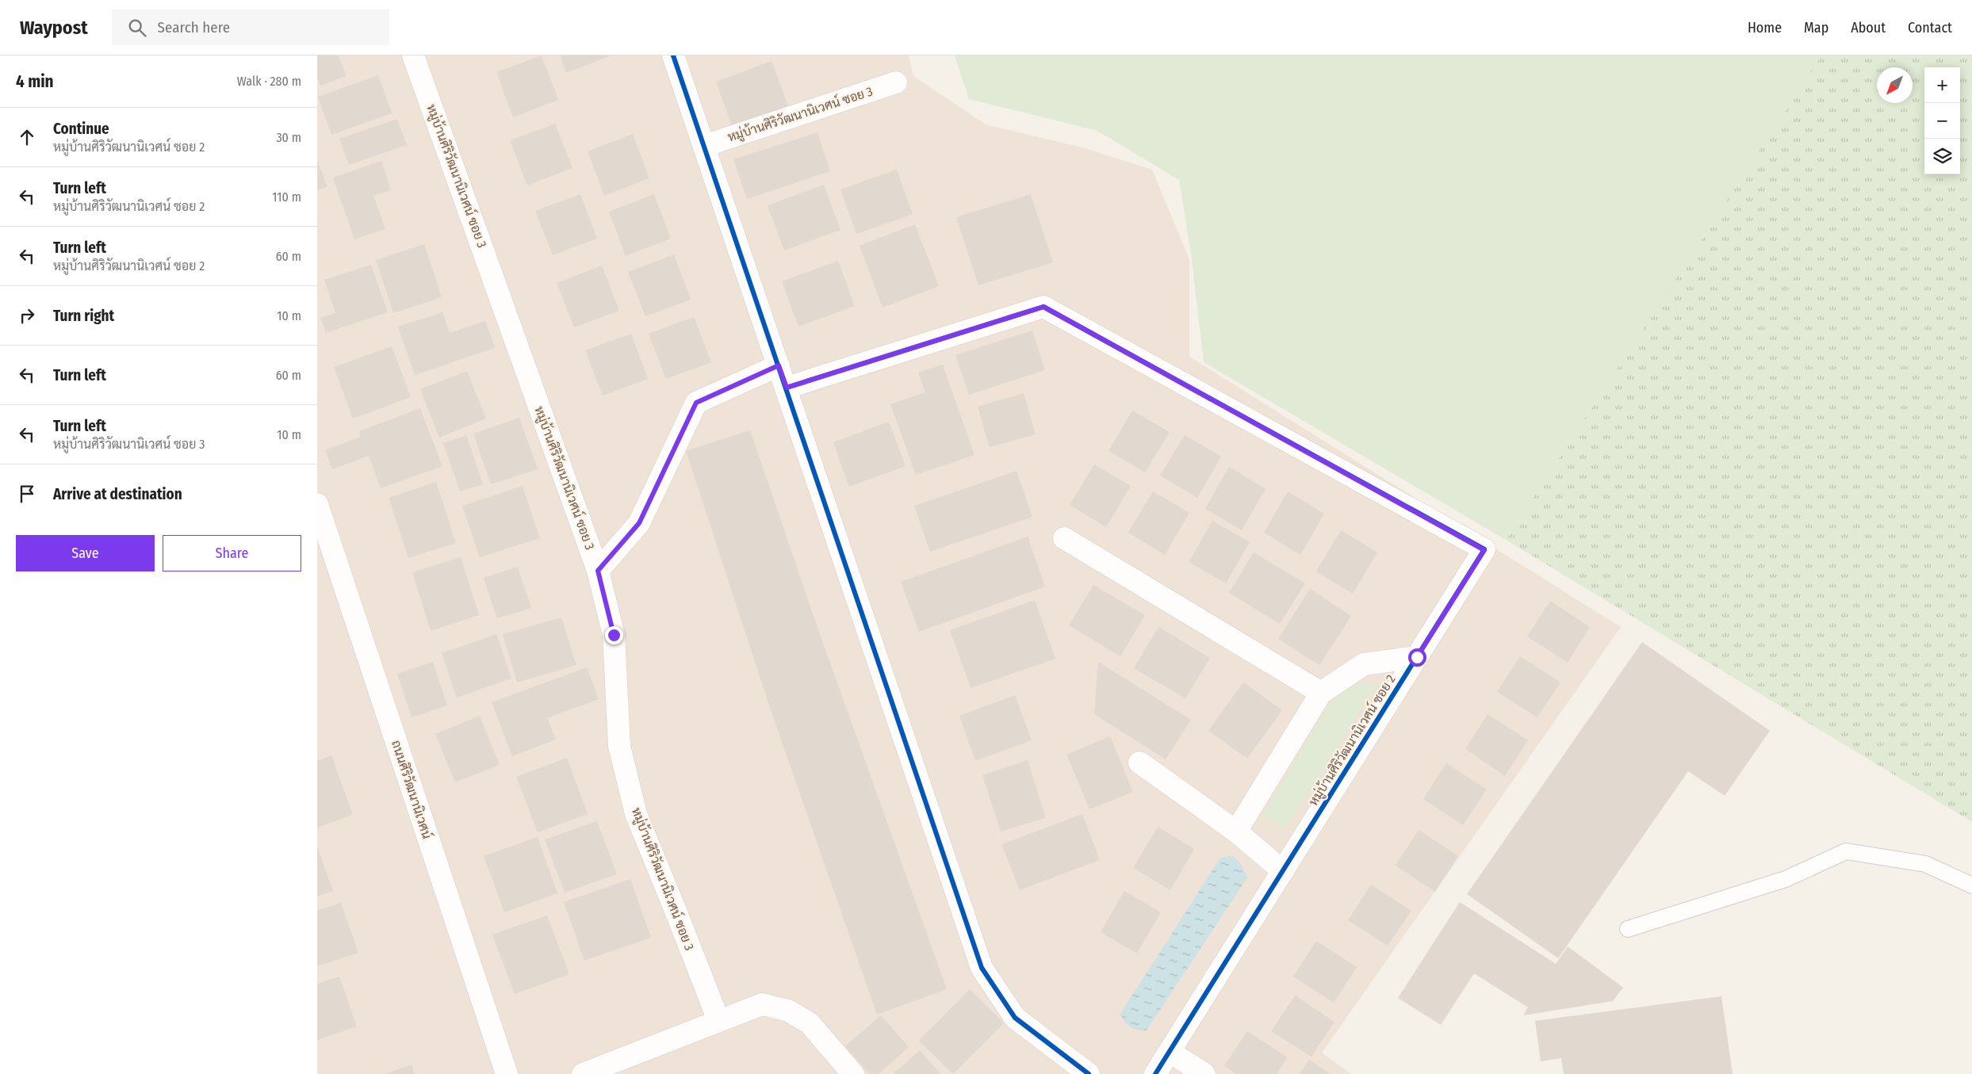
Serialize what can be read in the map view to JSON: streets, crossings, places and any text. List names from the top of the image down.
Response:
{
  "streets": {
    "street": ["หมู่บ้านศิริวัฒนานิเวศน์ ซอย 3", "หมู่บ้านศิริวัฒนานิเวศน์ ซอย 2", "ถนนศิริวัฒนานิเวศน์"]
  },
  "north": "bottom left",
  "page": {
    "header": "Waypost",
    "search": "Search here",
    "nav": [
      "Home",
      "Map",
      "About",
      "Contact"
    ],
    "heading": ["4 min", "Walk · 280 m"],
    "map_buttons": ["+", "−"],
    "list": [
      ["Continue", "หมู่บ้านศิริวัฒนานิเวศน์ ซอย 2", "30 m"],
      ["Turn left", "หมู่บ้านศิริวัฒนานิเวศน์ ซอย 2", "110 m"],
      ["Turn left", "หมู่บ้านศิริวัฒนานิเวศน์ ซอย 2", "60 m"],
      ["Turn right", "10 m"],
      ["Turn left", "60 m"],
      ["Turn left", "หมู่บ้านศิริวัฒนานิเวศน์ ซอย 3", "10 m"],
      "Arrive at destination"
    ],
    "buttons": ["Save", "Share"]
  }
}
